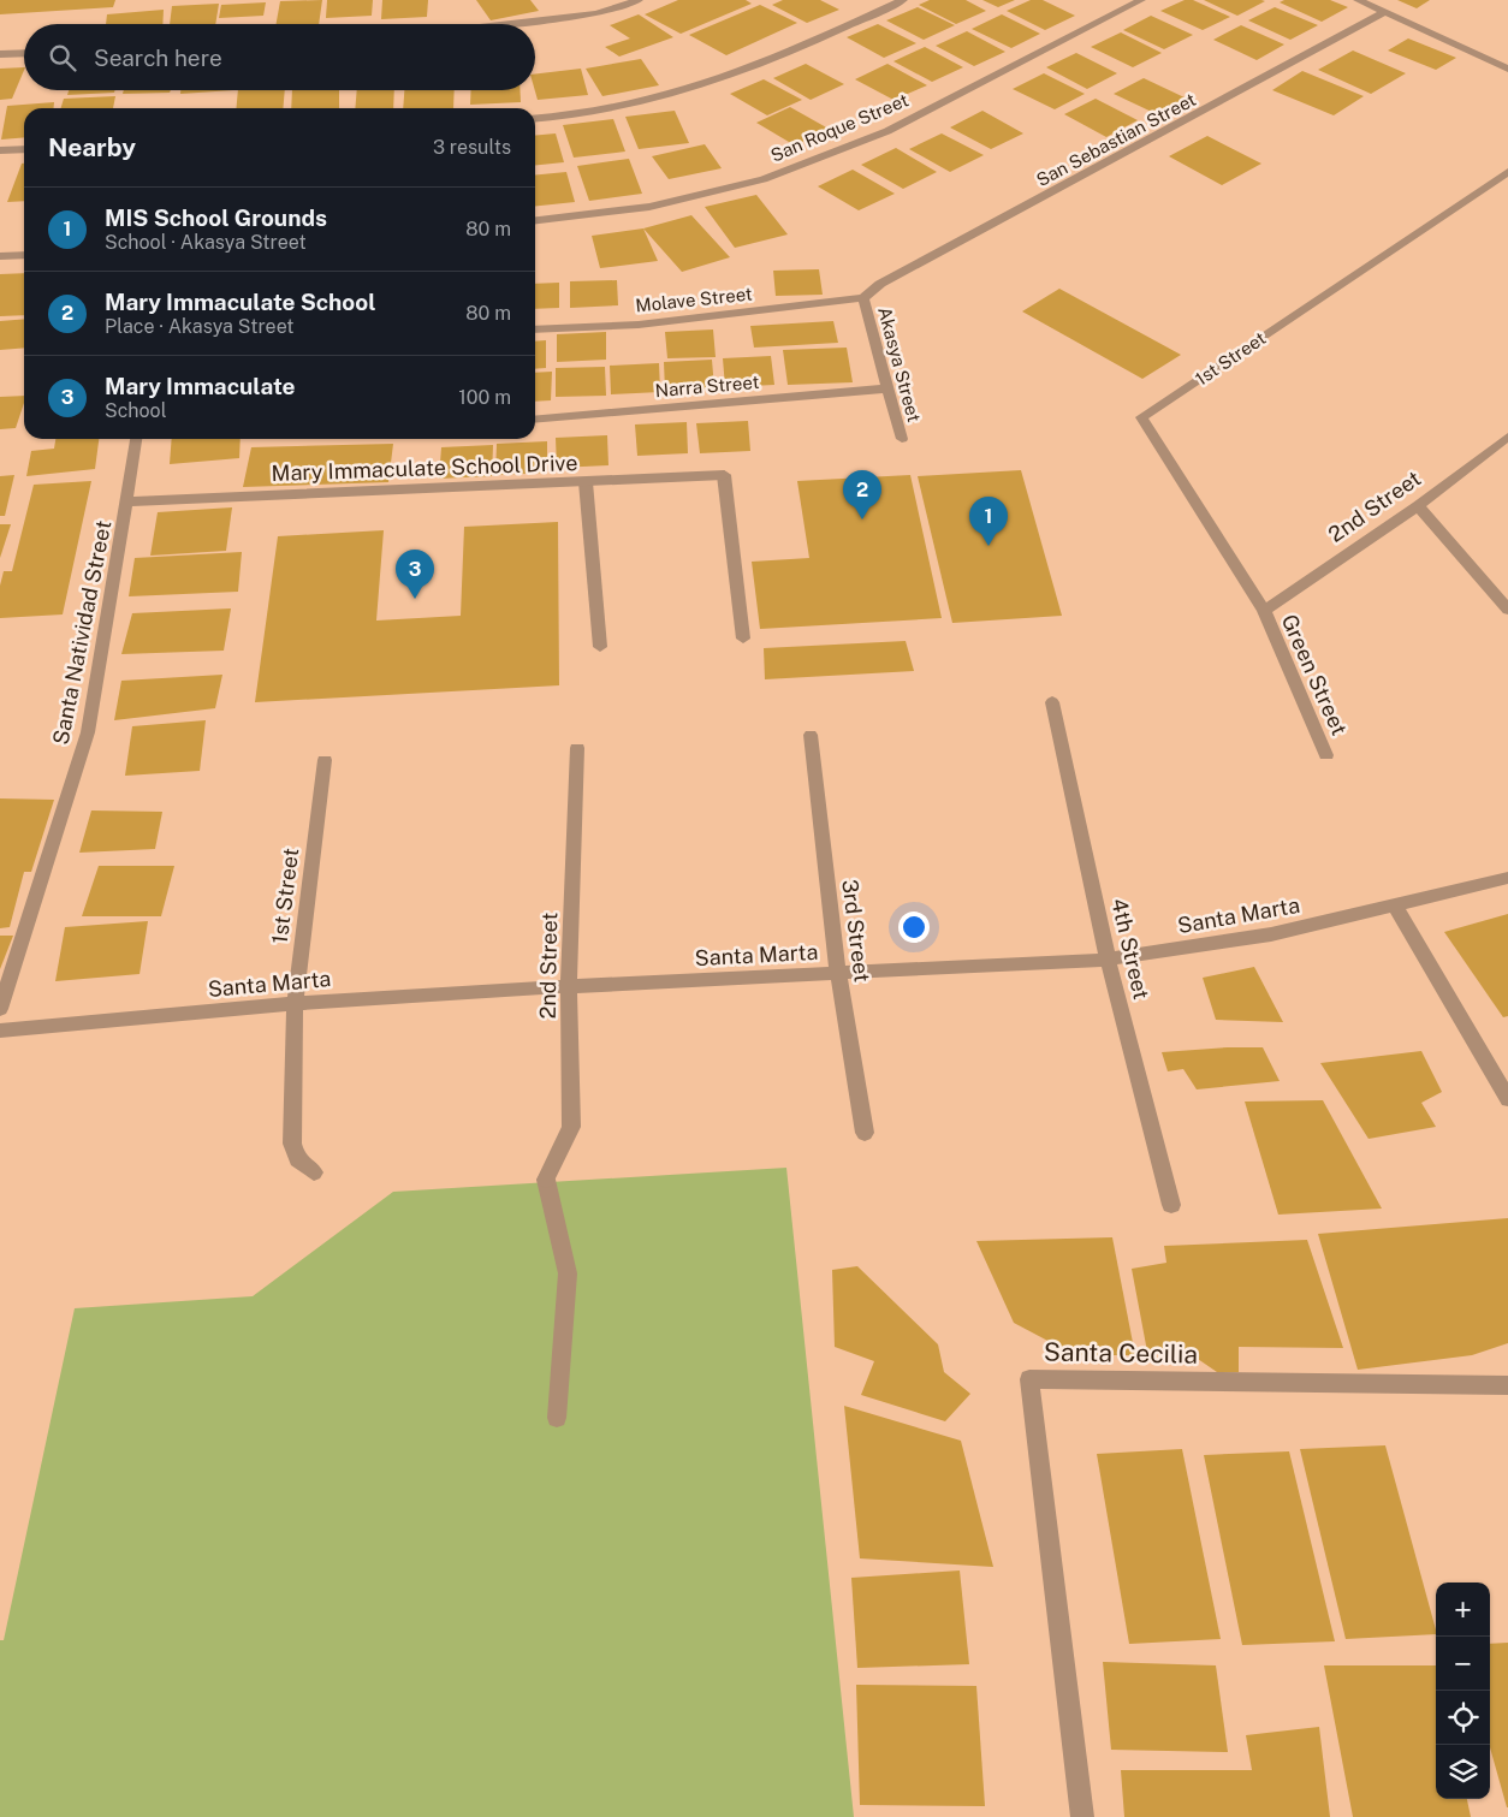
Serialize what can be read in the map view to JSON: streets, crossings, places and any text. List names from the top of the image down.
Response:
{
  "streets": {
    "street": [
      "San Roque Street",
      "San Sebastian Street",
      "Molave Street",
      "1st Street",
      "Akasya Street",
      "Narra Street",
      "Mary Immaculate School Drive",
      "2nd Street",
      "Santa Natividad Street",
      "Green Street",
      "Santa Marta",
      "3rd Street",
      "4th Street",
      "Santa Cecilia"
    ]
  },
  "crossings": [
    ["San Sebastian Street", "Molave Street"],
    ["San Sebastian Street", "Akasya Street"],
    ["Molave Street", "Akasya Street"],
    ["1st Street", "2nd Street"],
    ["1st Street", "Green Street"],
    ["1st Street", "Santa Marta"],
    ["Akasya Street", "Narra Street"],
    ["Mary Immaculate School Drive", "Santa Natividad Street"],
    ["2nd Street", "Green Street"],
    ["2nd Street", "Santa Marta"],
    ["Santa Marta", "3rd Street"],
    ["Santa Marta", "4th Street"]
  ],
  "page": {
    "search": "Search here",
    "heading": ["Nearby", "3 results"],
    "list": [
      {
        "mark": "1",
        "name": "MIS School Grounds",
        "note": "School · Akasya Street",
        "value": "80 m"
      },
      {
        "mark": "2",
        "name": "Mary Immaculate School",
        "note": "Place · Akasya Street",
        "value": "80 m"
      },
      {
        "mark": "3",
        "name": "Mary Immaculate",
        "note": "School",
        "value": "100 m"
      }
    ],
    "pins": ["2", "1", "3"],
    "map_buttons": ["+", "−"]
  }
}
